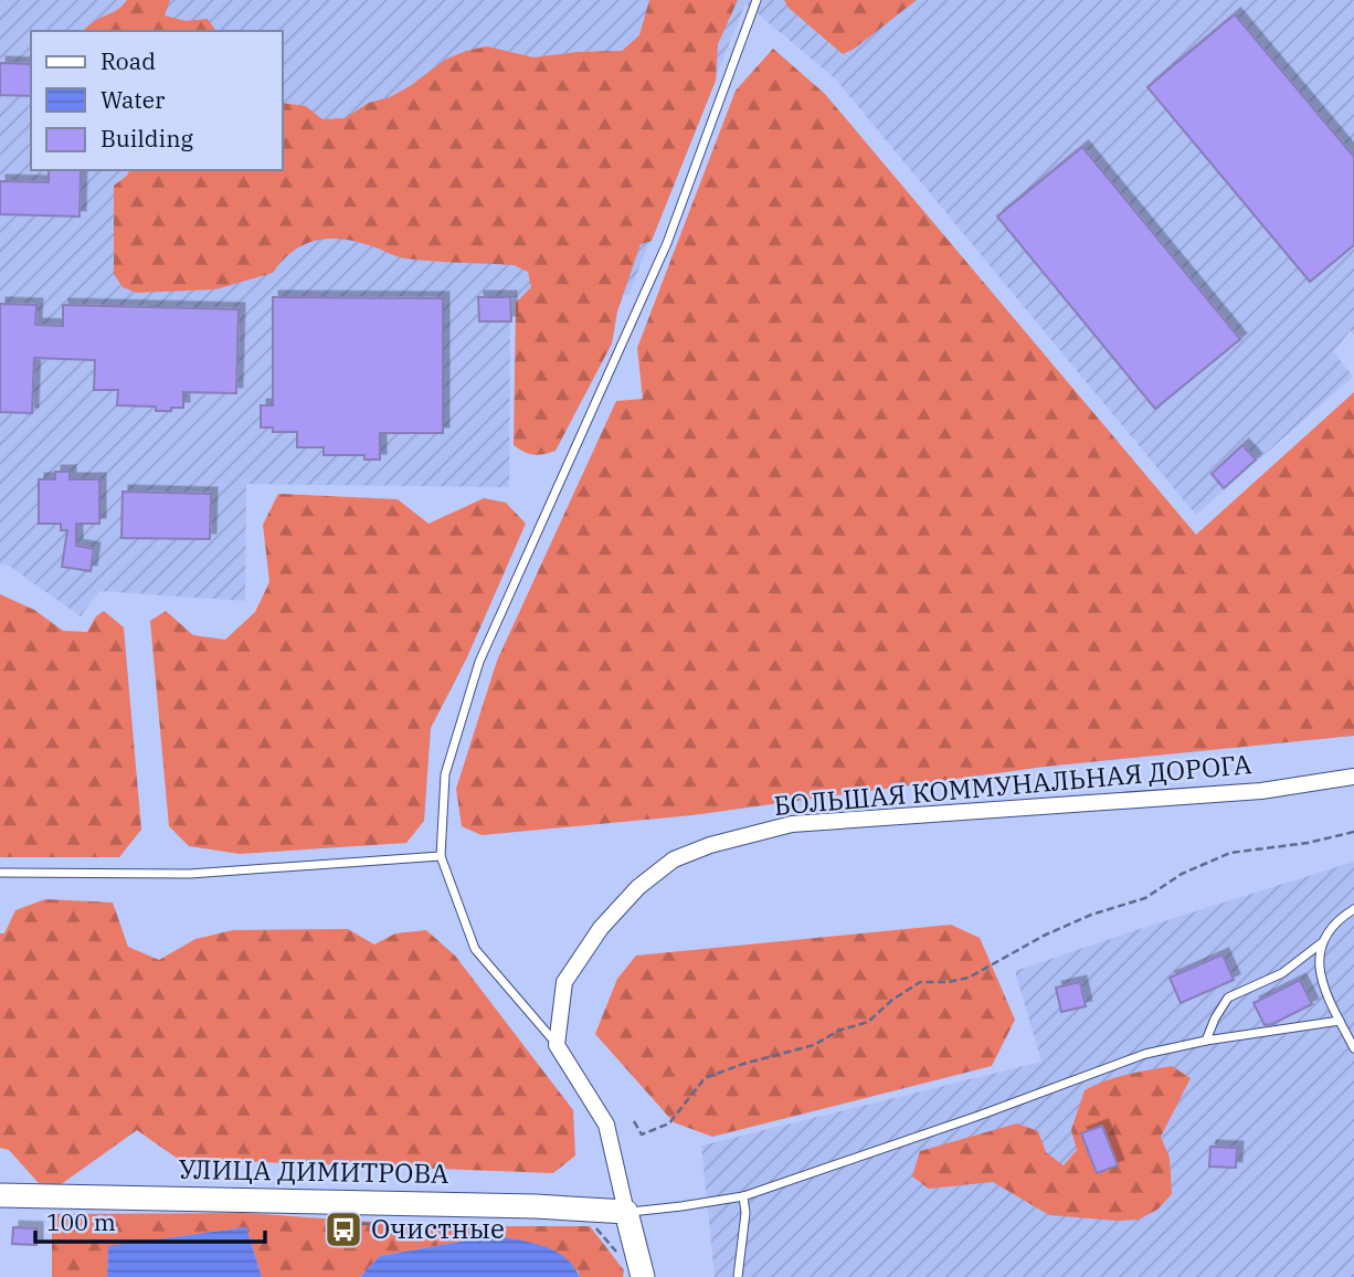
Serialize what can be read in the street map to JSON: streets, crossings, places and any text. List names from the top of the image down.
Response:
{
  "streets": {
    "street": ["БОЛЬШАЯ КОММУНАЛЬНАЯ ДОРОГА", "УЛИЦА ДИМИТРОВА"]
  },
  "places": {
    "bus stop": ["Очистные"]
  },
  "legend": ["Road", "Water", "Building"],
  "scale_bar": "100 m"
}
